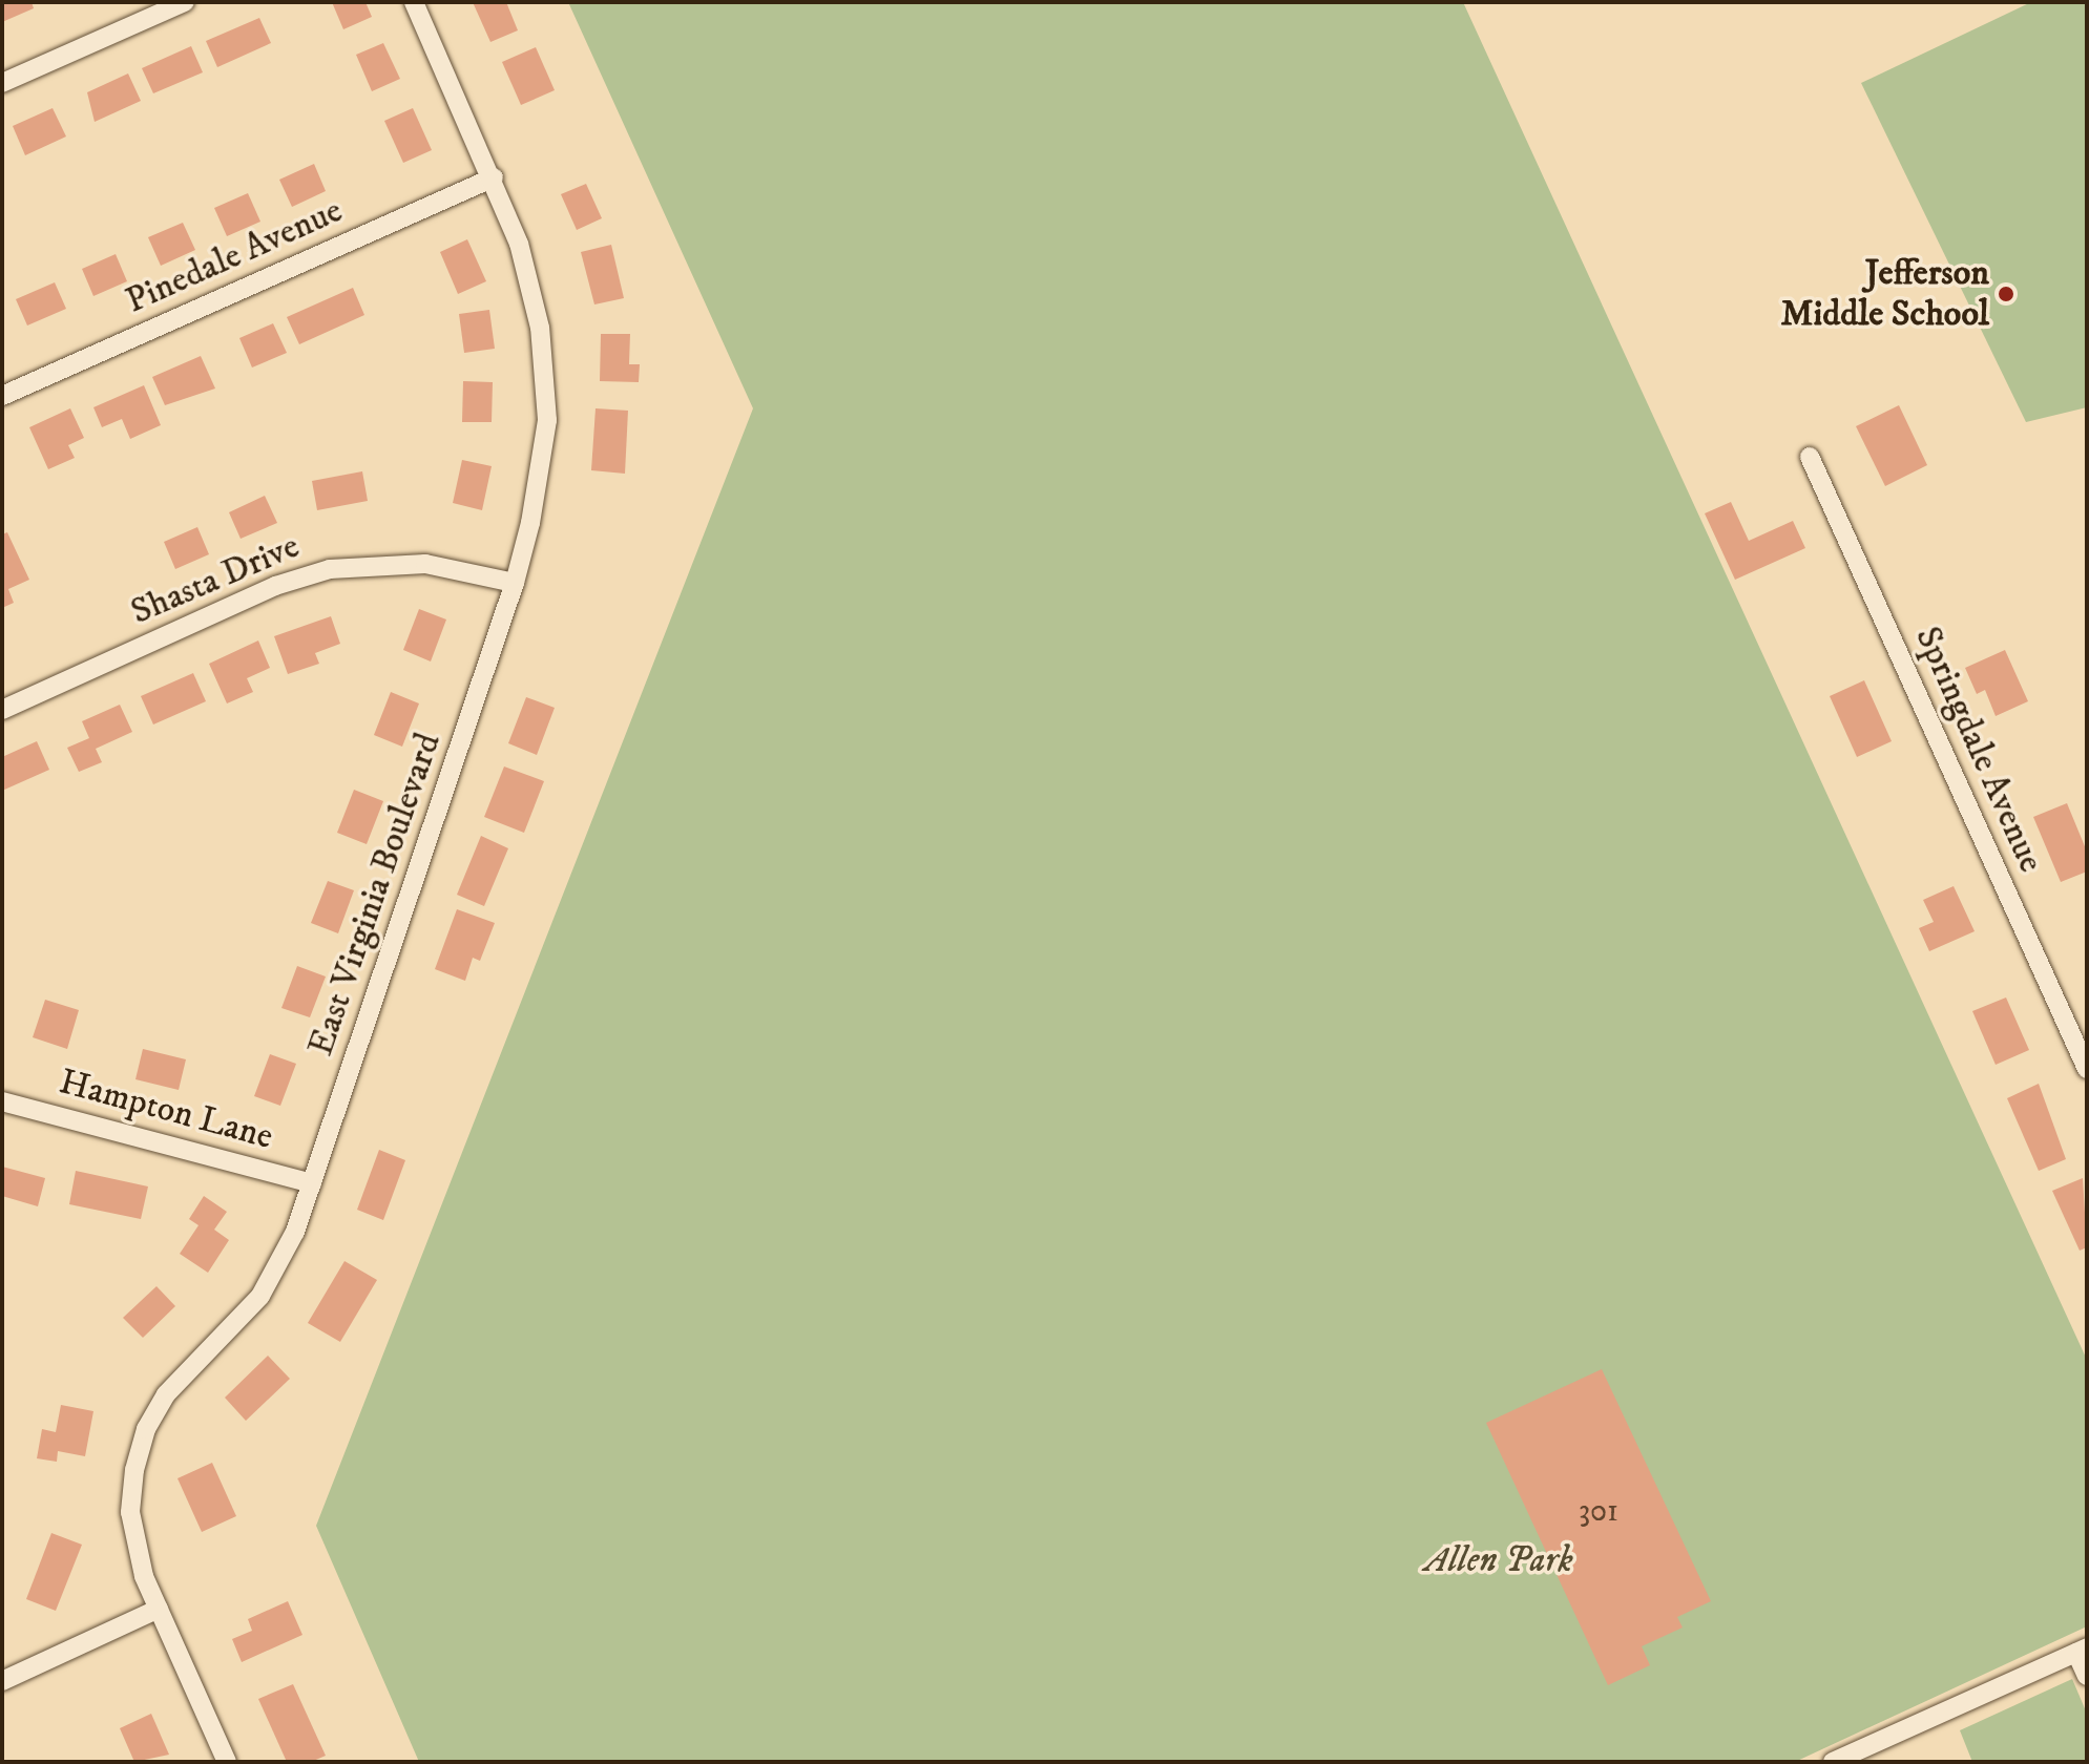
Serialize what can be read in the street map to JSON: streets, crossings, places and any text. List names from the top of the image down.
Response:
{
  "streets": {
    "street": [
      "Pinedale Avenue",
      "Shasta Drive",
      "Springdale Avenue",
      "East Virginia Boulevard",
      "Hampton Lane"
    ]
  },
  "crossings": [
    ["Pinedale Avenue", "East Virginia Boulevard"],
    ["Shasta Drive", "East Virginia Boulevard"],
    ["East Virginia Boulevard", "Hampton Lane"]
  ],
  "parks": ["Allen Park"],
  "places": ["Jefferson Middle School"],
  "house_numbers": ["301"]
}
